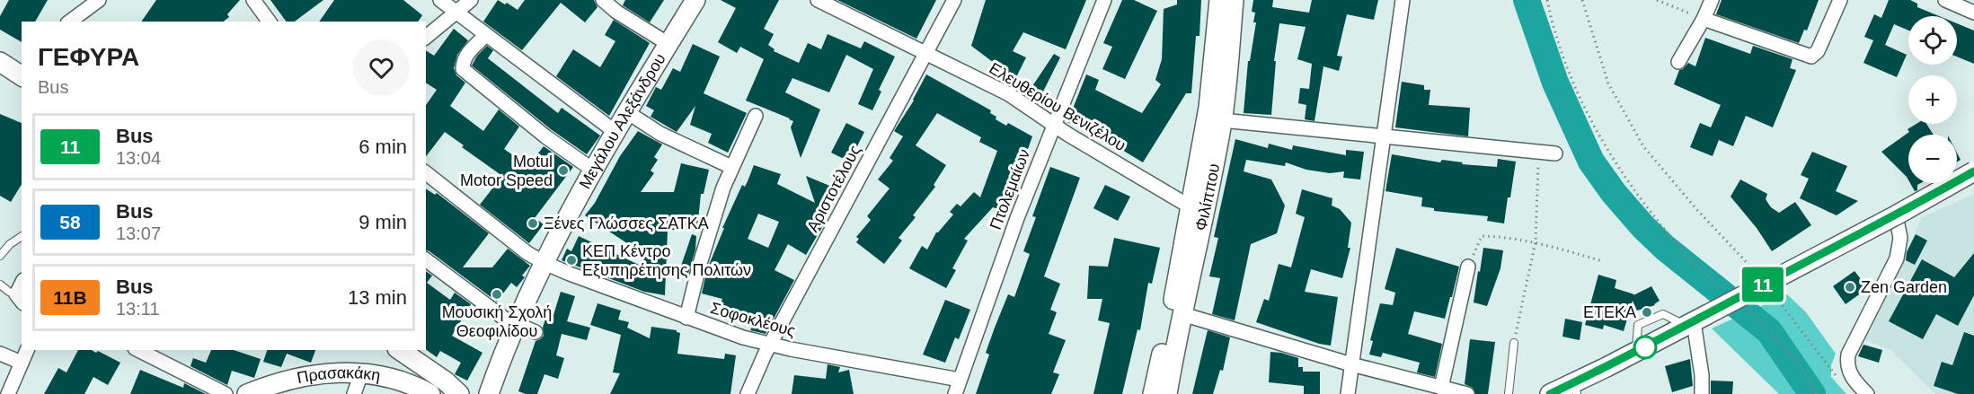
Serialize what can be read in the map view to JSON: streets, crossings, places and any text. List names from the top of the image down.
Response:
{
  "streets": {
    "street": [
      "Ελευθερίου Βενιζέλου",
      "Μεγάλου Αλεξάνδρου",
      "Αριστοτέλους",
      "Πτολεμαίων",
      "Φιλίππου",
      "Σοφοκλέους",
      "Πρασακάκη"
    ]
  },
  "crossings": [
    ["Ελευθερίου Βενιζέλου", "Αριστοτέλους"],
    ["Ελευθερίου Βενιζέλου", "Πτολεμαίων"],
    ["Ελευθερίου Βενιζέλου", "Φιλίππου"],
    ["Μεγάλου Αλεξάνδρου", "Σοφοκλέους"],
    ["Αριστοτέλους", "Σοφοκλέους"],
    ["Πτολεμαίων", "Σοφοκλέους"]
  ],
  "places": [
    "Motul Motor Speed",
    "Ξένες Γλώσσες ΣΑΤΚΑ",
    "ΚΕΠ Κέντρο Εξυπηρέτησης Πολιτών",
    "Zen Garden",
    "Μουσική Σχολή Θεοφιλίδου",
    "ΕΤΕΚΑ"
  ],
  "lines": ["bus line 11"],
  "page": {
    "on_map": "11",
    "map_buttons": ["+", "−"],
    "heading": ["ΓΕΦΥΡΑ", "Bus"],
    "list": [
      {
        "mark": "11",
        "name": "Bus",
        "note": "13:04",
        "value": "6 min"
      },
      {
        "mark": "58",
        "name": "Bus",
        "note": "13:07",
        "value": "9 min"
      },
      {
        "mark": "11Β",
        "name": "Bus",
        "note": "13:11",
        "value": "13 min"
      }
    ]
  }
}
